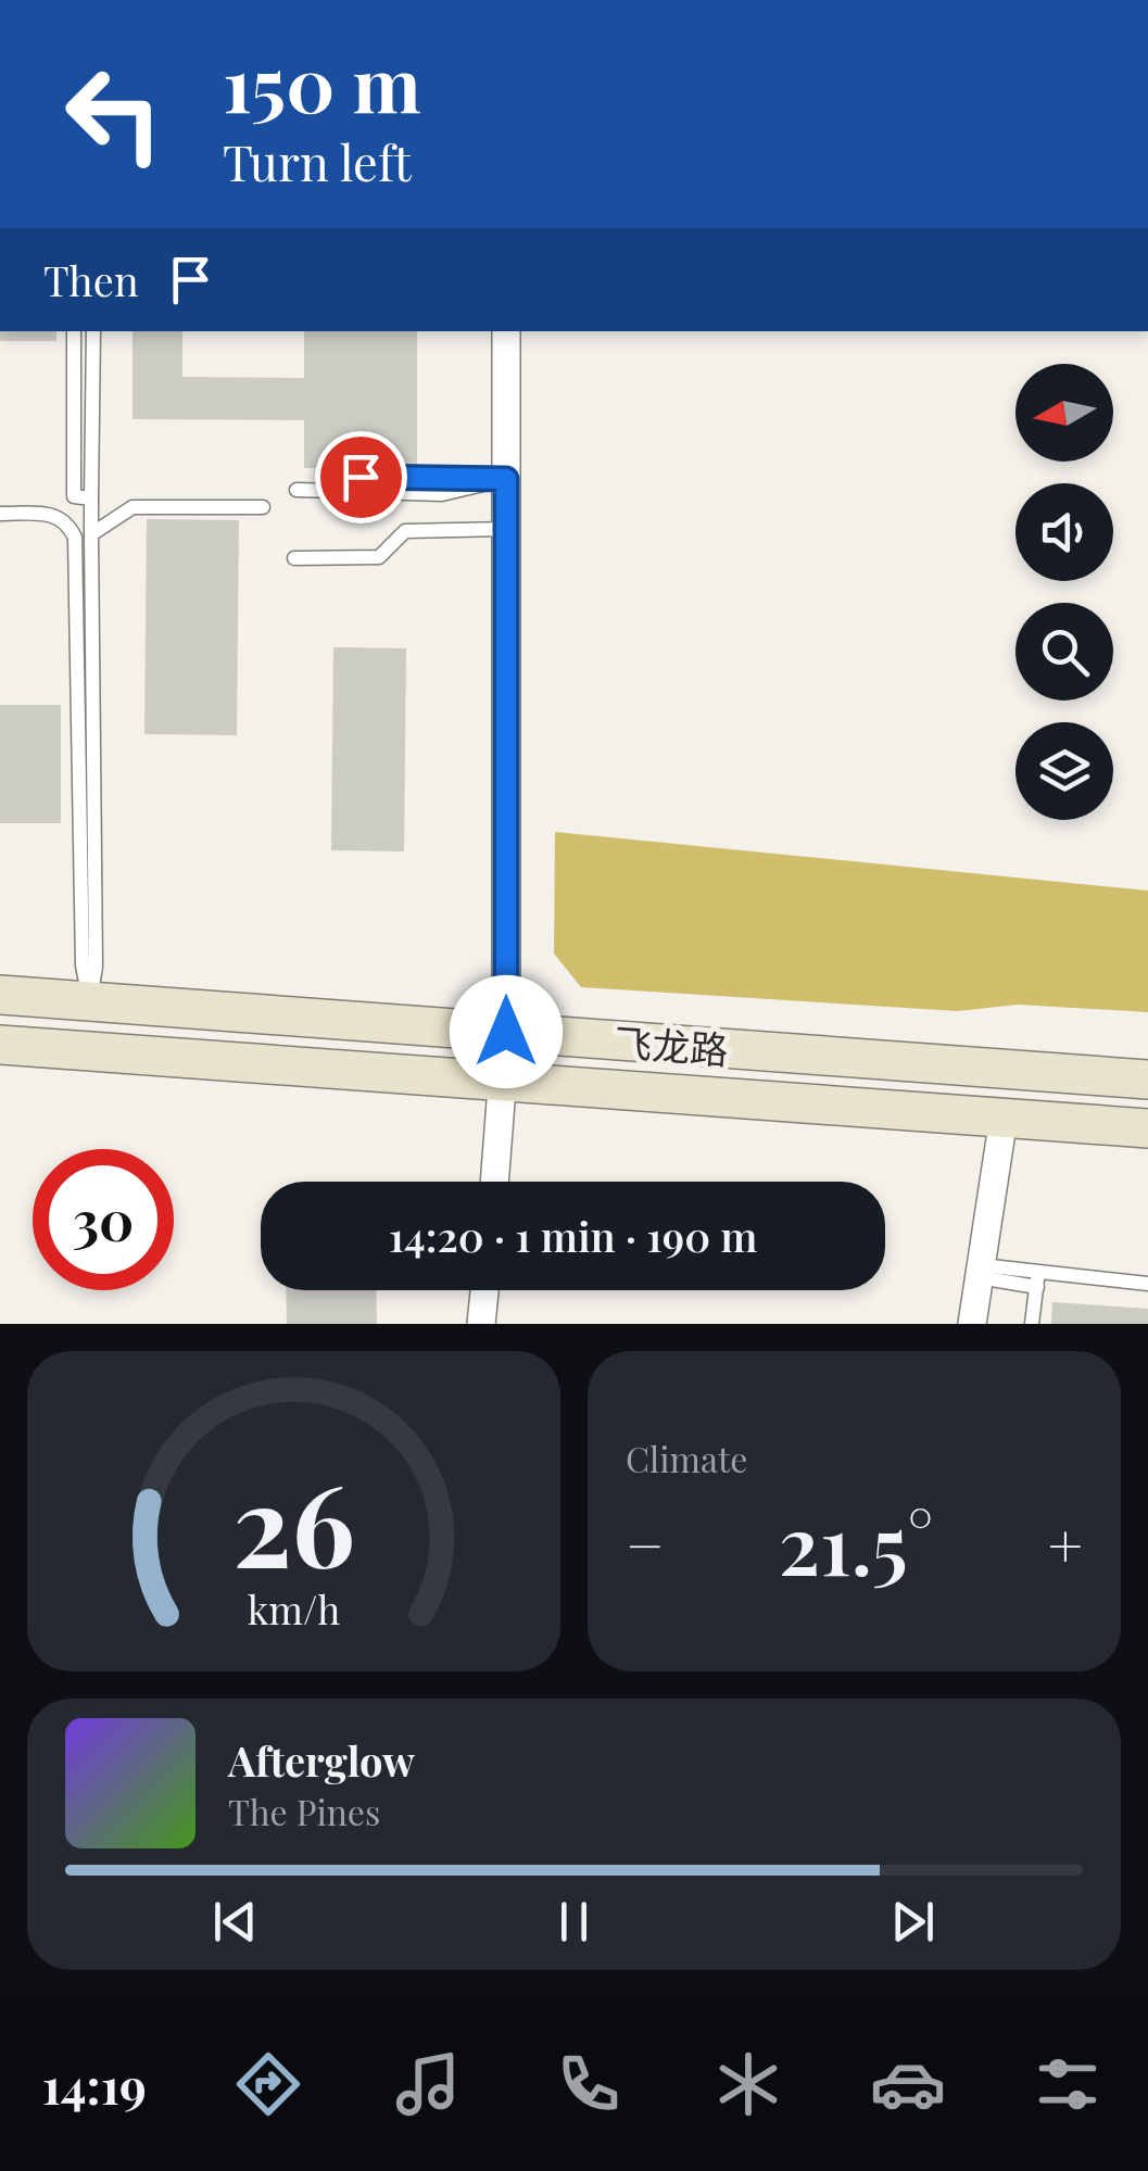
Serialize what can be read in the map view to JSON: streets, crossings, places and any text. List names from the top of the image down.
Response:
{
  "streets": {
    "street": ["飞龙路"]
  },
  "north": "left",
  "page": {
    "turn": ["150 m", "Turn left"],
    "then": "Then",
    "limit": "30",
    "trip": "14:20 · 1 min · 190 m",
    "tile": "Climate",
    "heat": ["−", "21.5°", "+"],
    "song": ["Afterglow", "The Pines"],
    "tabs": "14:19",
    "gauge": ["26", "km/h"]
  }
}
